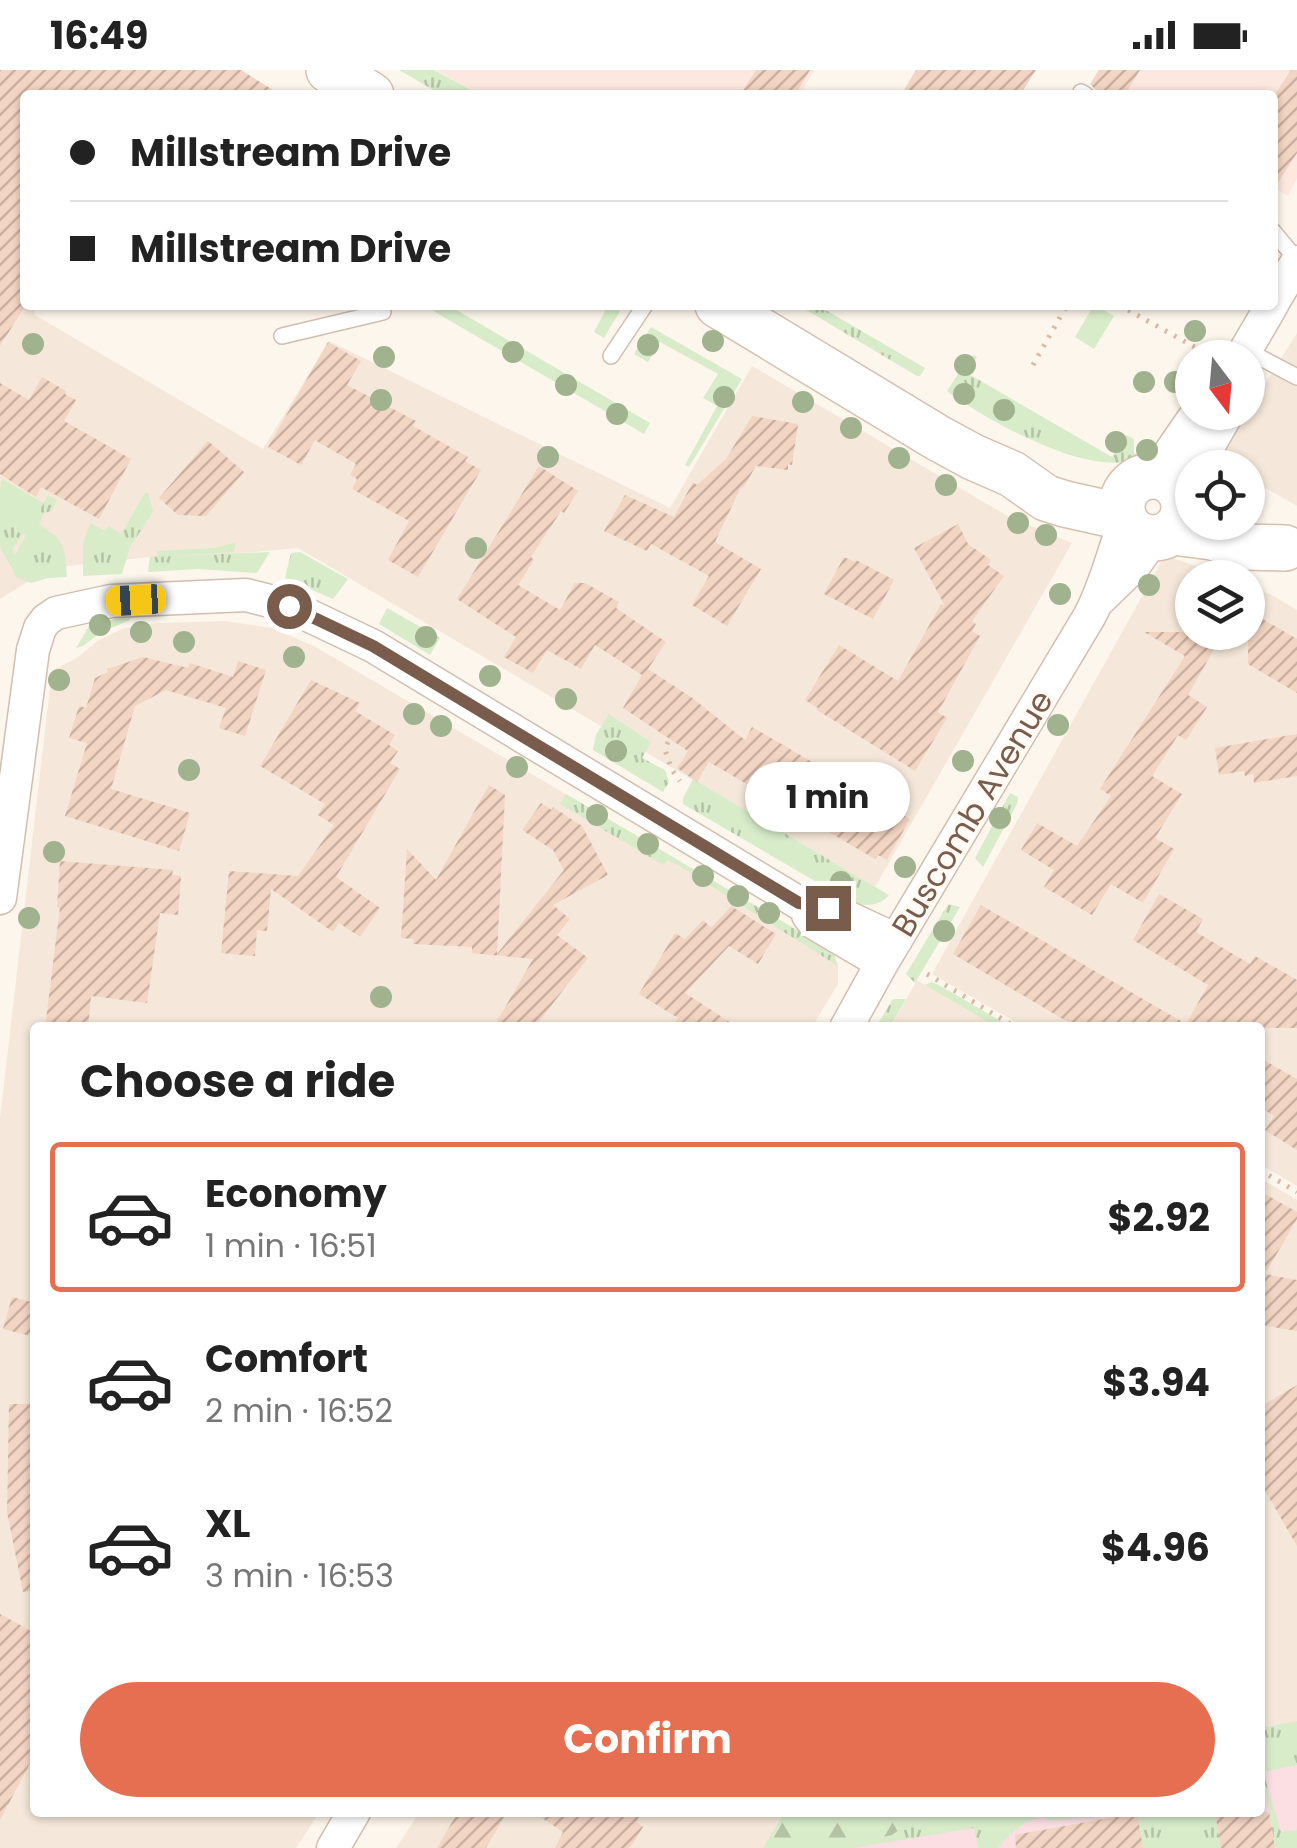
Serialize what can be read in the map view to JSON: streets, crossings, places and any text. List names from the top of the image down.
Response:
{
  "streets": {
    "street": ["Buscomb Avenue"]
  },
  "north": "bottom",
  "page": {
    "status": "16:49",
    "banner": ["Millstream Drive", "Millstream Drive"],
    "bubble": "1 min",
    "heading": "Choose a ride",
    "list": [
      {
        "name": "Economy",
        "note": "1 min · 16:51",
        "value": "$2.92"
      },
      {
        "name": "Comfort",
        "note": "2 min · 16:52",
        "value": "$3.94"
      },
      {
        "name": "XL",
        "note": "3 min · 16:53",
        "value": "$4.96"
      }
    ],
    "buttons": "Confirm"
  }
}
